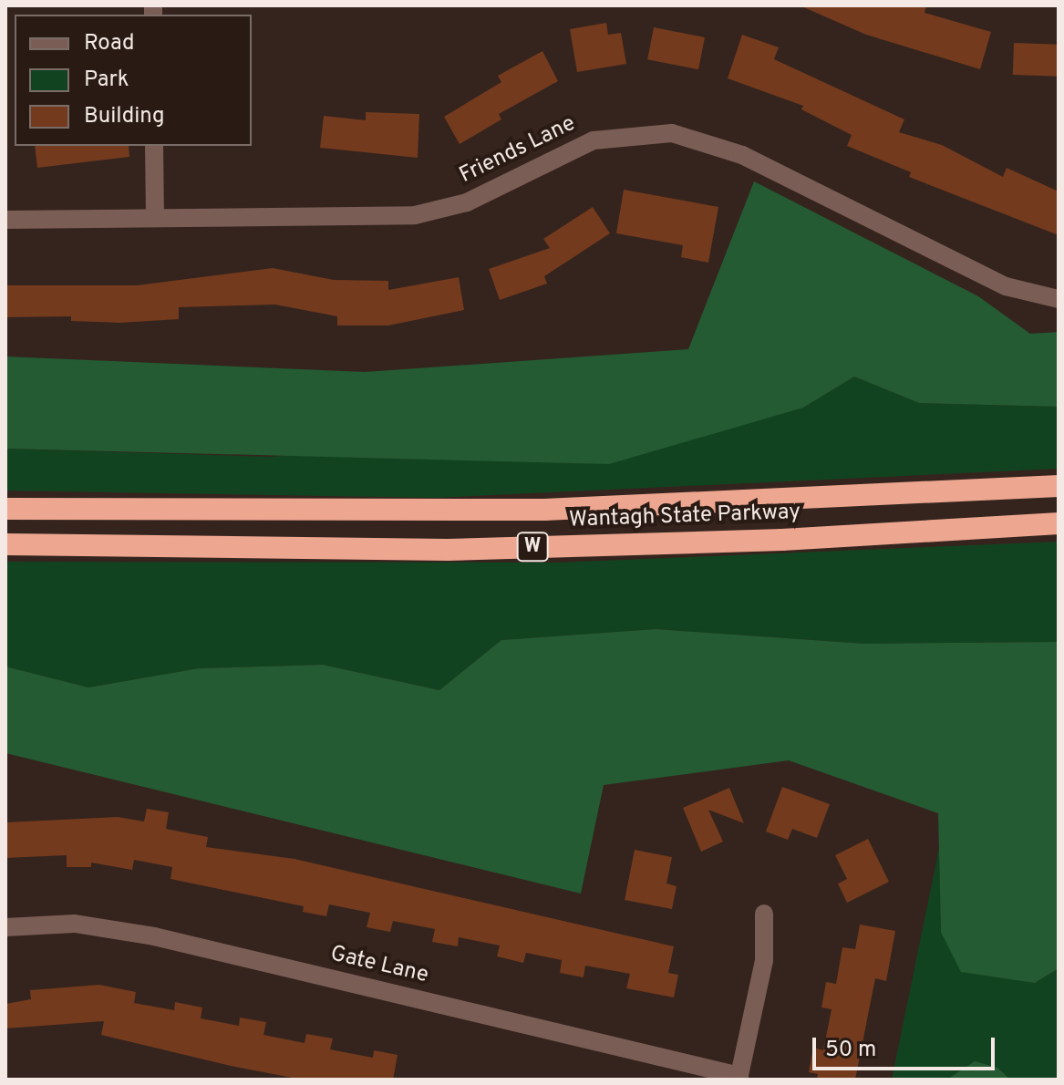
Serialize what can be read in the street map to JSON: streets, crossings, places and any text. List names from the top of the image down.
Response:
{
  "streets": {
    "highway": ["Wantagh State Parkway", "W"],
    "street": ["Friends Lane", "Gate Lane"]
  },
  "legend": ["Road", "Park", "Building"],
  "scale_bar": "50 m"
}
